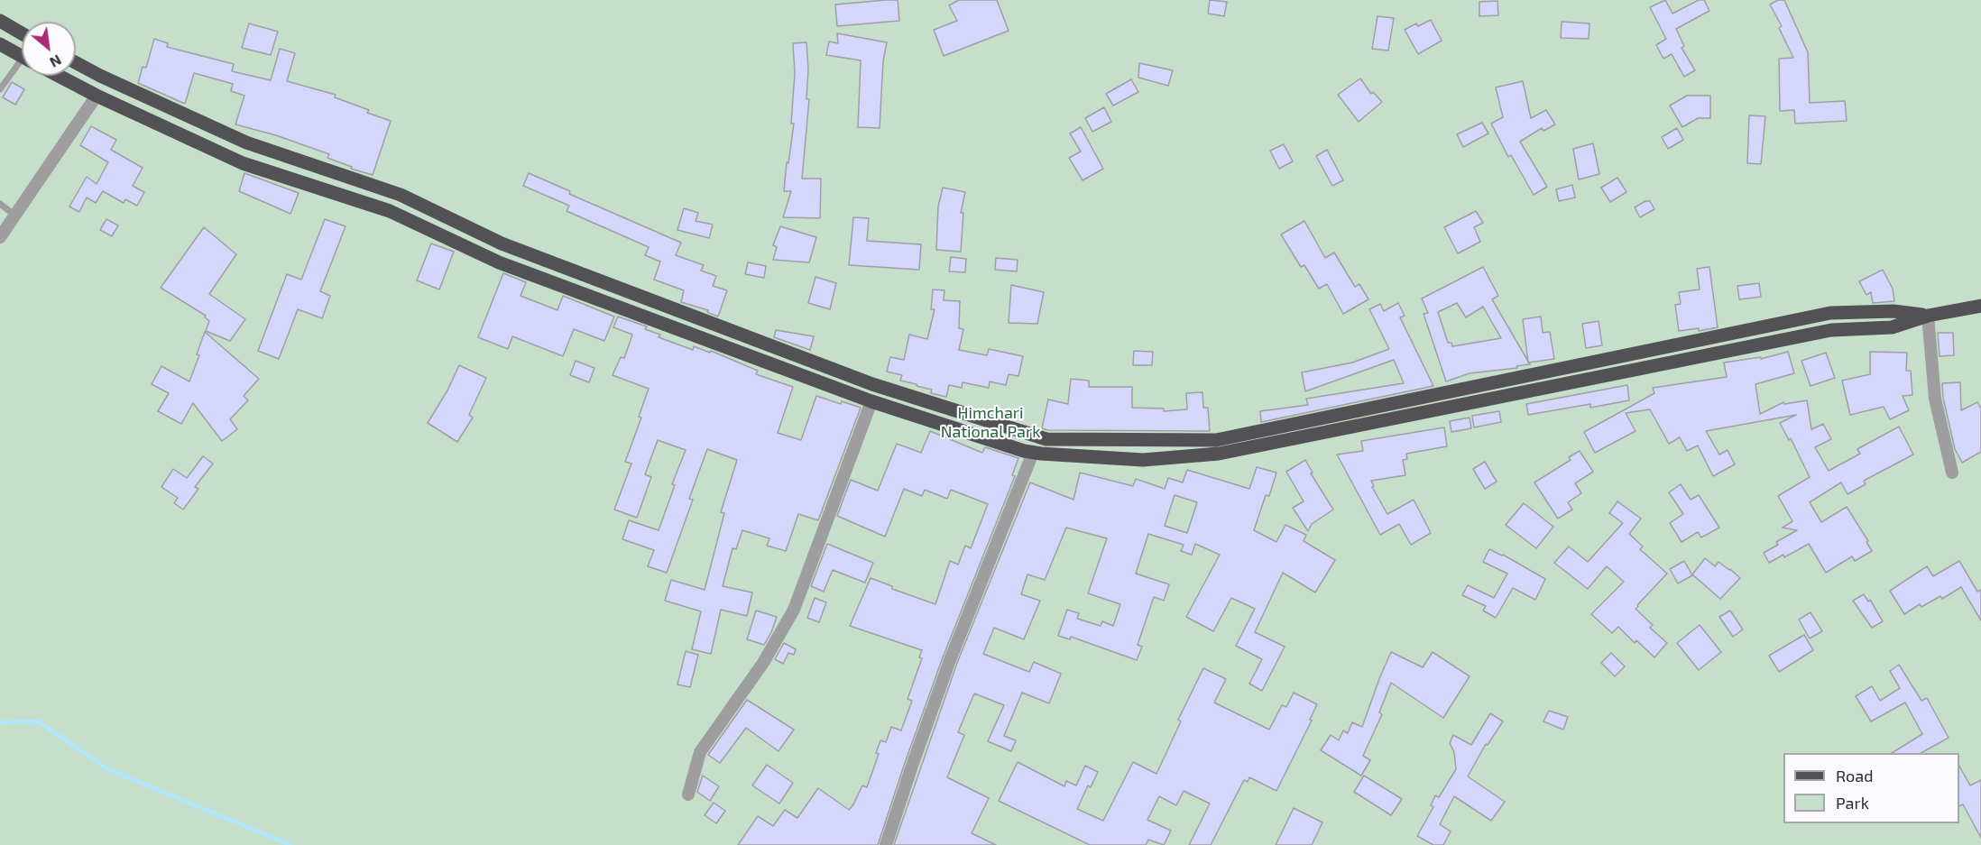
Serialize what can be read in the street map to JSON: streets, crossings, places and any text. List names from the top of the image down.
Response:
{
  "parks": ["Himchari National Park"],
  "legend": ["Road", "Park"],
  "north": "bottom right"
}
